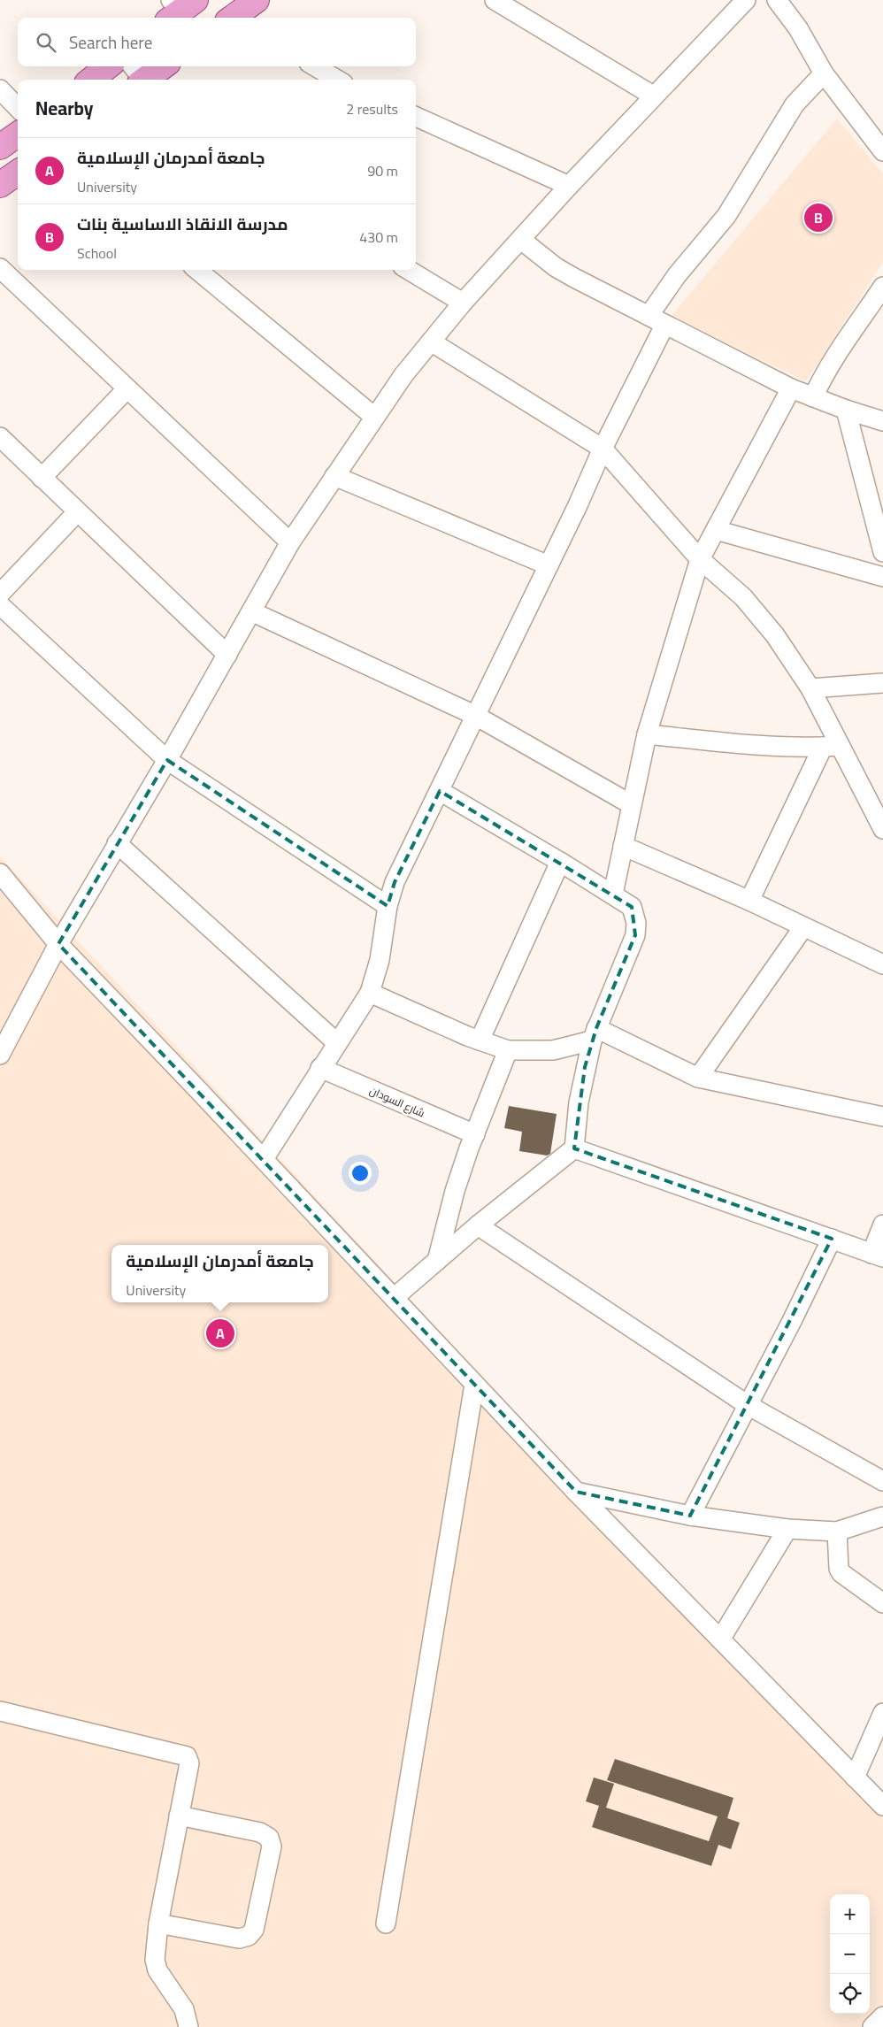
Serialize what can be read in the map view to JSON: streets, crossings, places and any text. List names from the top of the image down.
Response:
{
  "streets": {
    "street": ["شارع السودان"]
  },
  "page": {
    "search": "Search here",
    "heading": ["Nearby", "2 results"],
    "list": [
      {
        "mark": "A",
        "name": "جامعة أمدرمان الإسلامية",
        "note": "University",
        "value": "90 m"
      },
      {
        "mark": "B",
        "name": "مدرسة الانقاذ الاساسية بنات",
        "note": "School",
        "value": "430 m"
      }
    ],
    "pins": ["B", "A"],
    "popup": ["جامعة أمدرمان الإسلامية", "University"],
    "map_buttons": ["+", "−"]
  }
}
